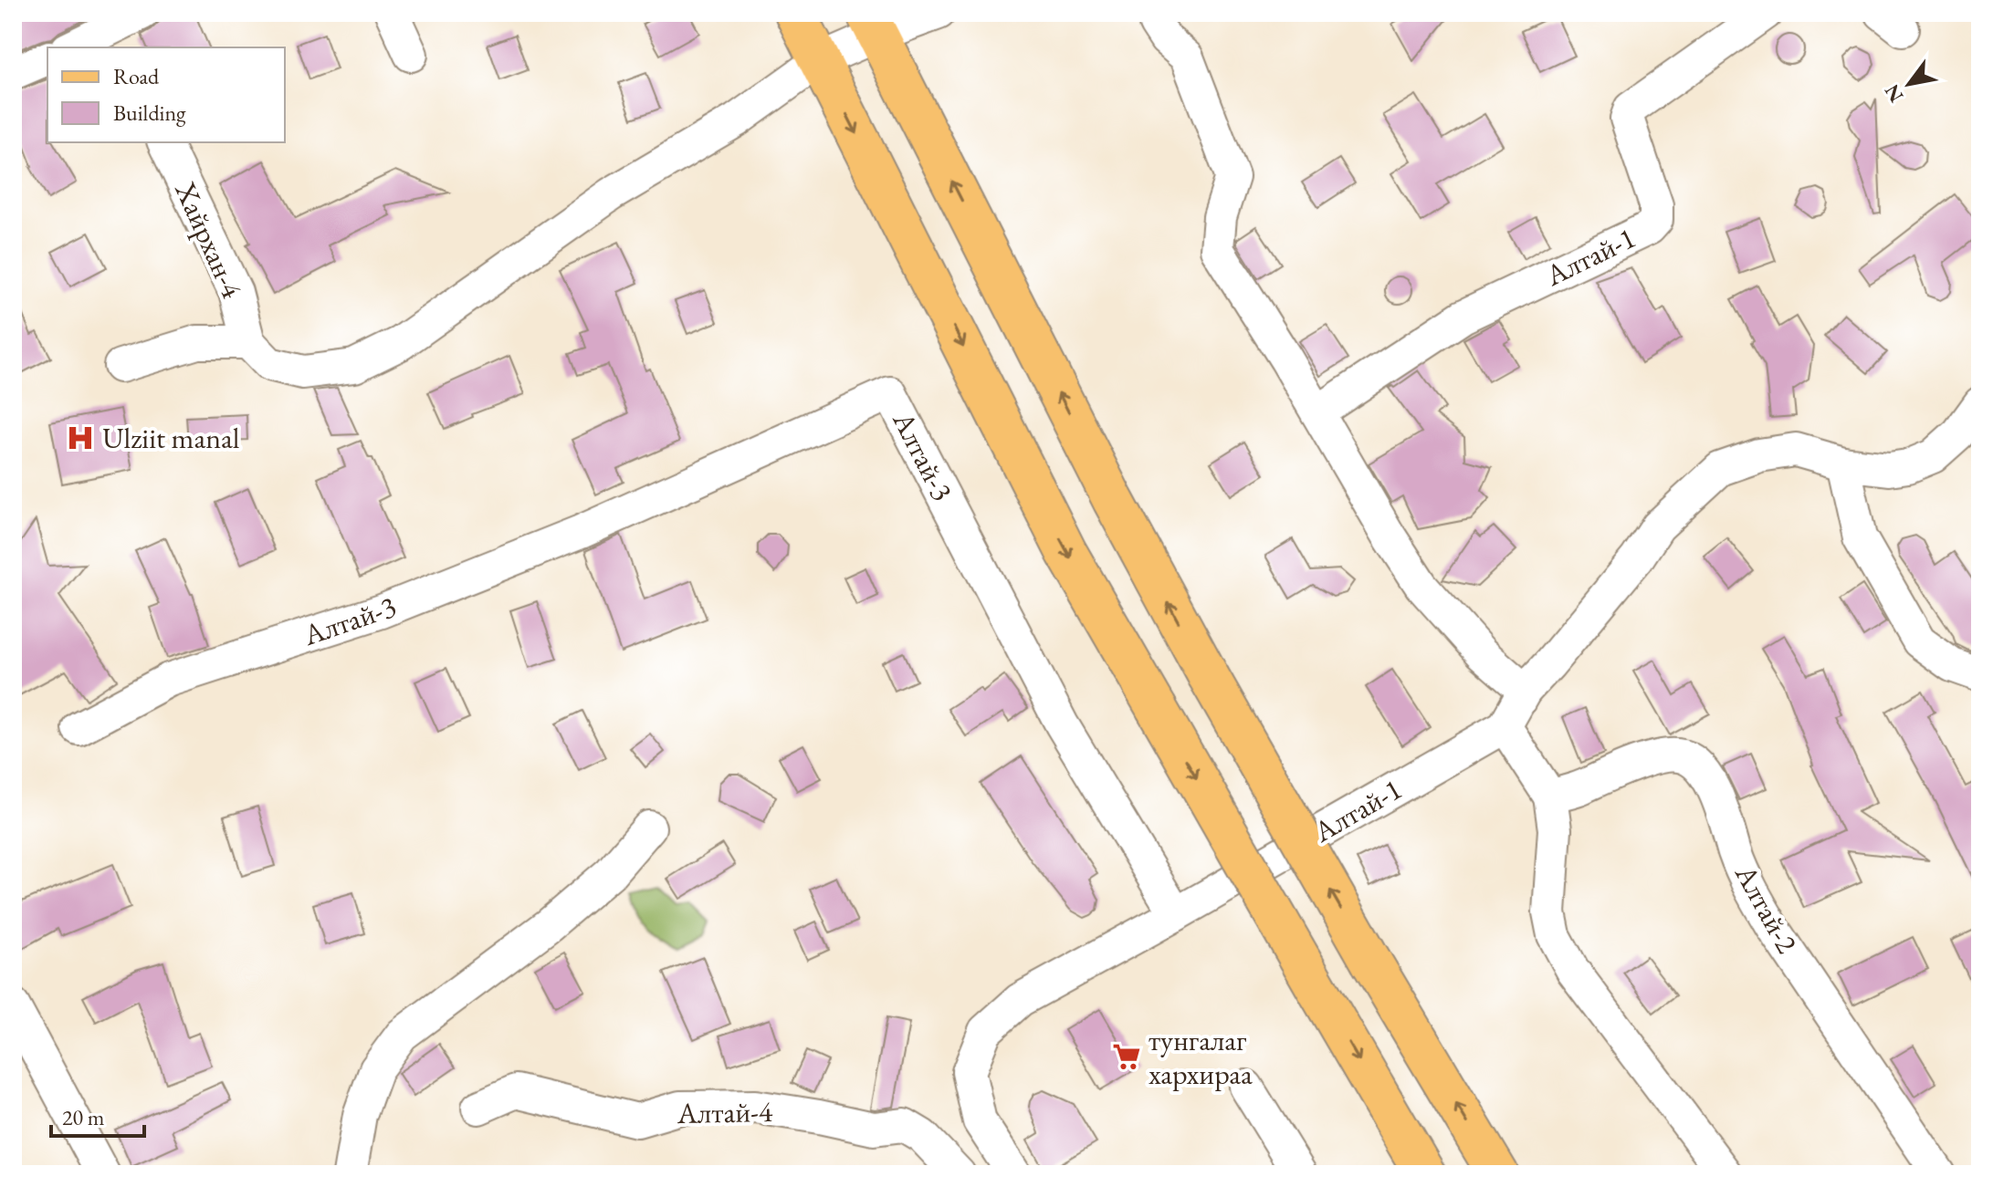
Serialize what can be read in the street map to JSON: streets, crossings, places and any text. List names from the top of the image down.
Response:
{
  "streets": {
    "street": [
      "Хайрхан-4",
      "Алтай-1",
      "Алтай-3",
      "Алтай-2",
      "Алтай-4"
    ]
  },
  "crossings": [
    ["Алтай-1", "Алтай-3"]
  ],
  "places": {
    "hospital": ["Ulziit manal"],
    "supermarket": ["тунгалаг хархираа"]
  },
  "legend": ["Road", "Building"],
  "scale_bar": "20 m",
  "north": "bottom left"
}
